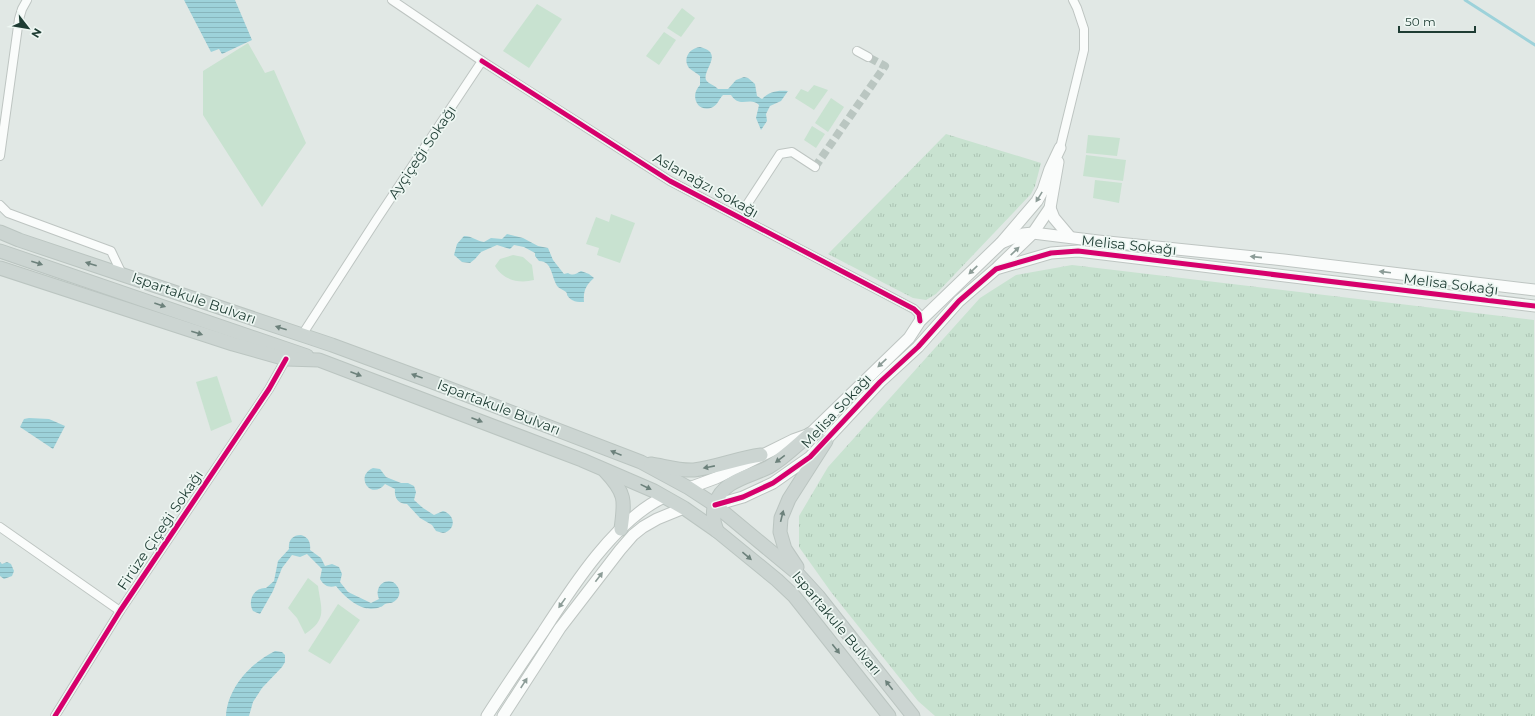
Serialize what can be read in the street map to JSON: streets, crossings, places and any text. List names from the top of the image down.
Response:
{
  "streets": {
    "main road": ["Ispartakule Bulvarı"],
    "street": [
      "Ayçiçeği Sokağı",
      "Aslanağzı Sokağı",
      "Melisa Sokağı",
      "Firüze Çiçeği Sokağı"
    ]
  },
  "crossings": [
    ["Ayçiçeği Sokağı", "Aslanağzı Sokağı"],
    ["Ayçiçeği Sokağı", "Ispartakule Bulvarı"],
    ["Aslanağzı Sokağı", "Melisa Sokağı"],
    ["Melisa Sokağı", "Ispartakule Bulvarı"],
    ["Ispartakule Bulvarı", "Firüze Çiçeği Sokağı"]
  ],
  "scale_bar": "50 m",
  "north": "bottom right"
}
